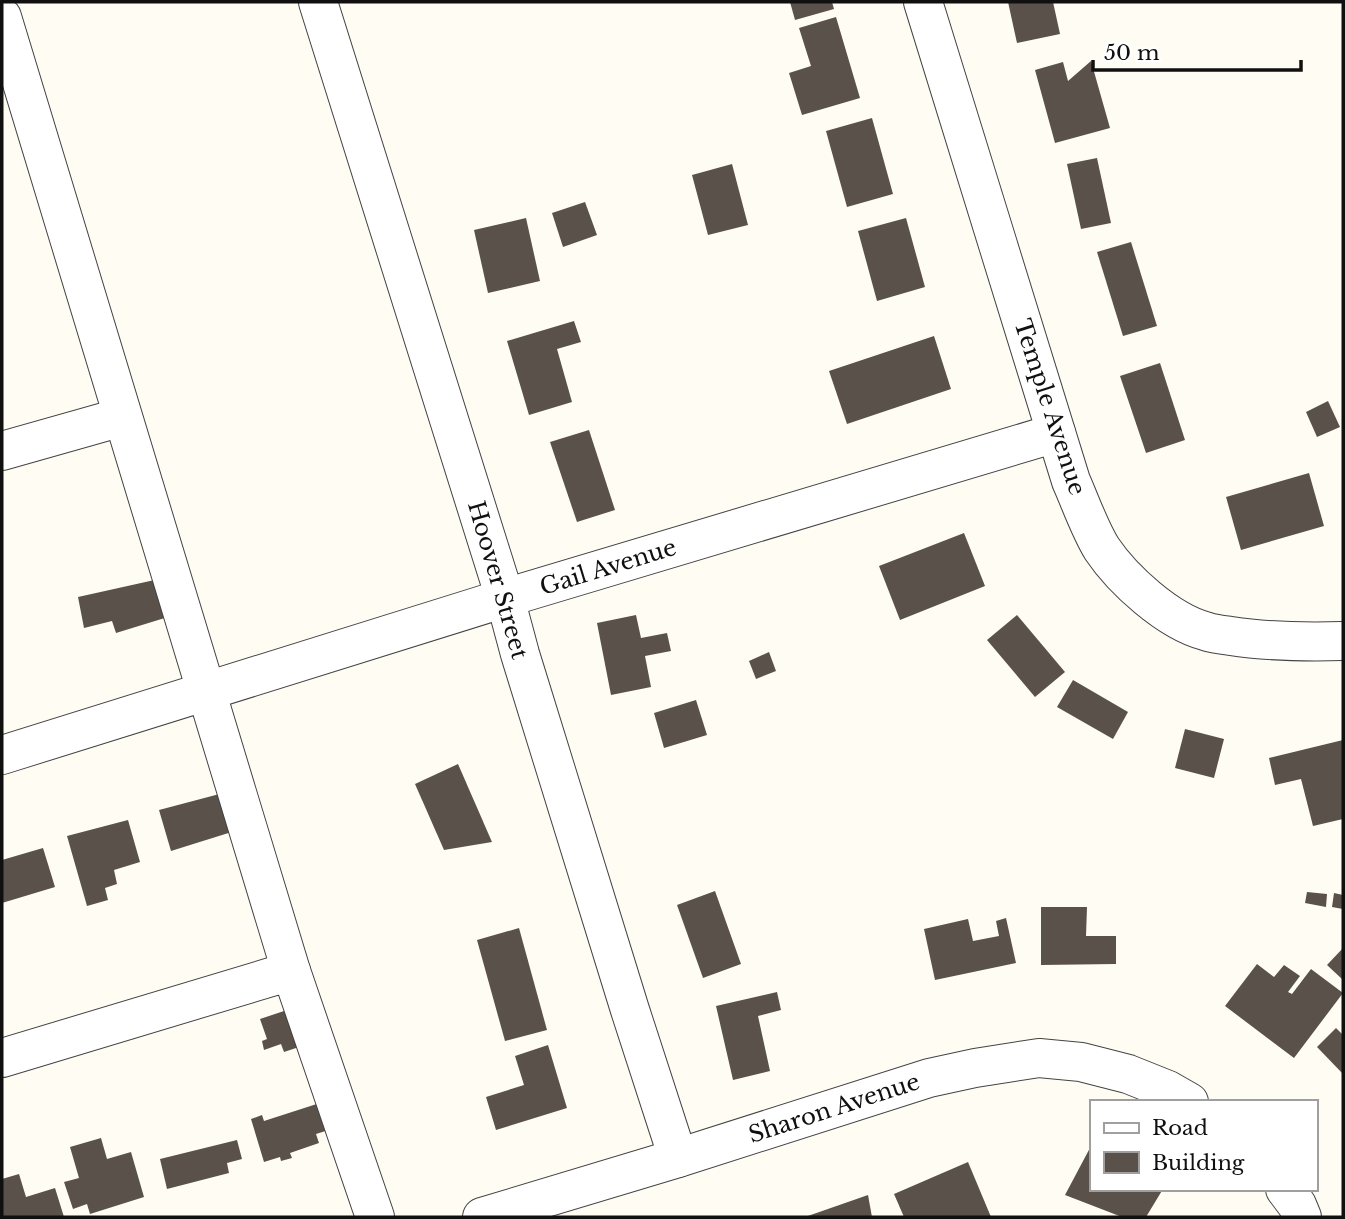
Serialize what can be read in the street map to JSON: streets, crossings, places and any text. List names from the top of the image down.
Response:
{
  "streets": {
    "street": [
      "Temple Avenue",
      "Gail Avenue",
      "Hoover Street",
      "Sharon Avenue"
    ]
  },
  "crossings": [
    ["Temple Avenue", "Gail Avenue"],
    ["Gail Avenue", "Hoover Street"],
    ["Hoover Street", "Sharon Avenue"]
  ],
  "legend": ["Road", "Building"],
  "scale_bar": "50 m"
}
